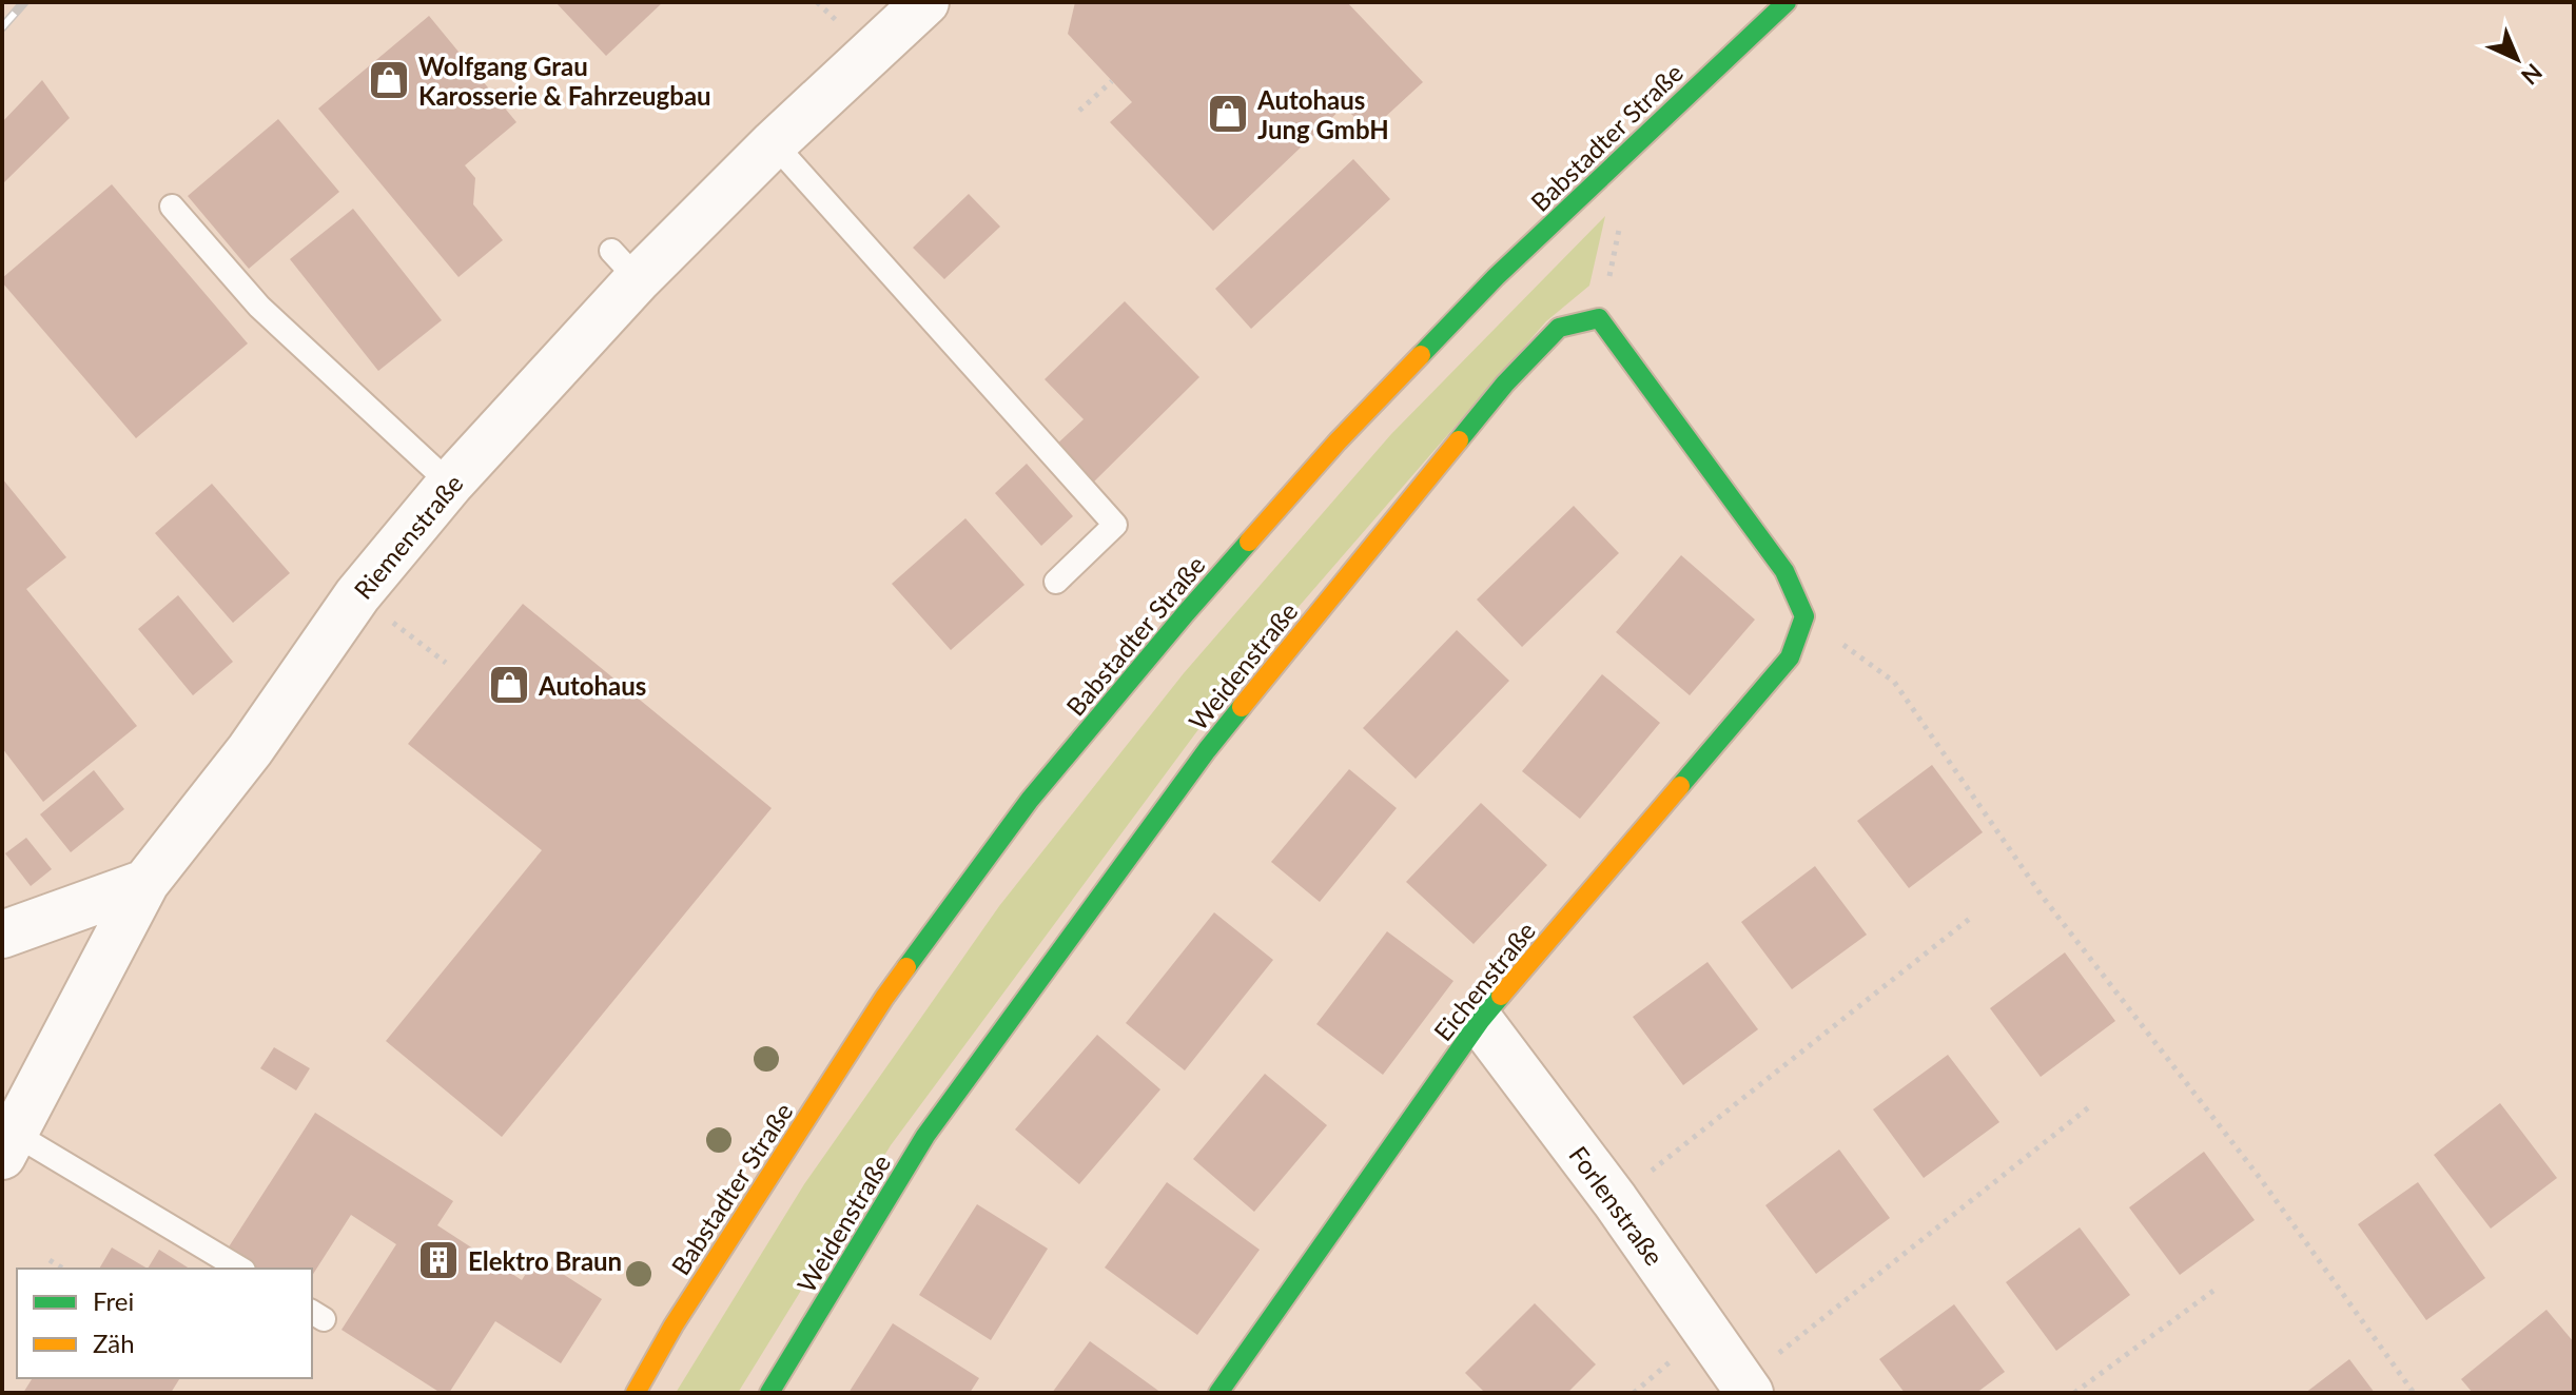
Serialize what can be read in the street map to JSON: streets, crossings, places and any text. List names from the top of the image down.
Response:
{
  "streets": {
    "street": [
      "Babstadter Straße",
      "Riemenstraße",
      "Weidenstraße",
      "Eichenstraße",
      "Forlenstraße"
    ]
  },
  "crossings": [
    ["Weidenstraße", "Eichenstraße"],
    ["Eichenstraße", "Forlenstraße"]
  ],
  "places": {
    "shop": ["Wolfgang Grau Karosserie & Fahrzeugbau", "Autohaus Jung GmbH", "Autohaus"],
    "building": ["Elektro Braun"]
  },
  "legend": ["Frei", "Zäh"],
  "north": "bottom right"
}
